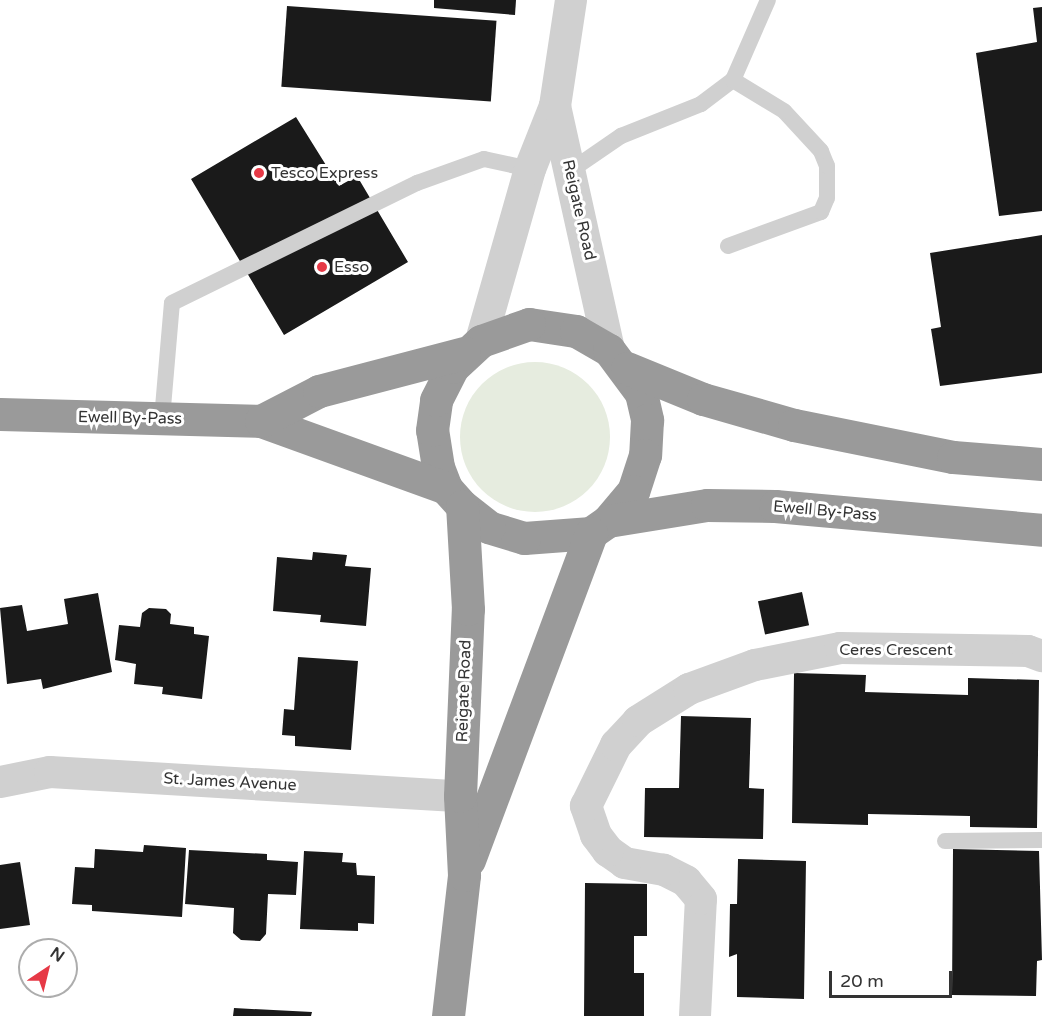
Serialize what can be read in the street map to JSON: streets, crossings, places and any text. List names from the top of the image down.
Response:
{
  "streets": {
    "highway": ["Reigate Road", "Ewell By-Pass"],
    "street": ["Ceres Crescent", "St. James Avenue"]
  },
  "crossings": [
    ["Reigate Road", "Ewell By-Pass"],
    ["Reigate Road", "St. James Avenue"]
  ],
  "places": ["Tesco Express", "Esso"],
  "scale_bar": "20 m",
  "north": "top right"
}
